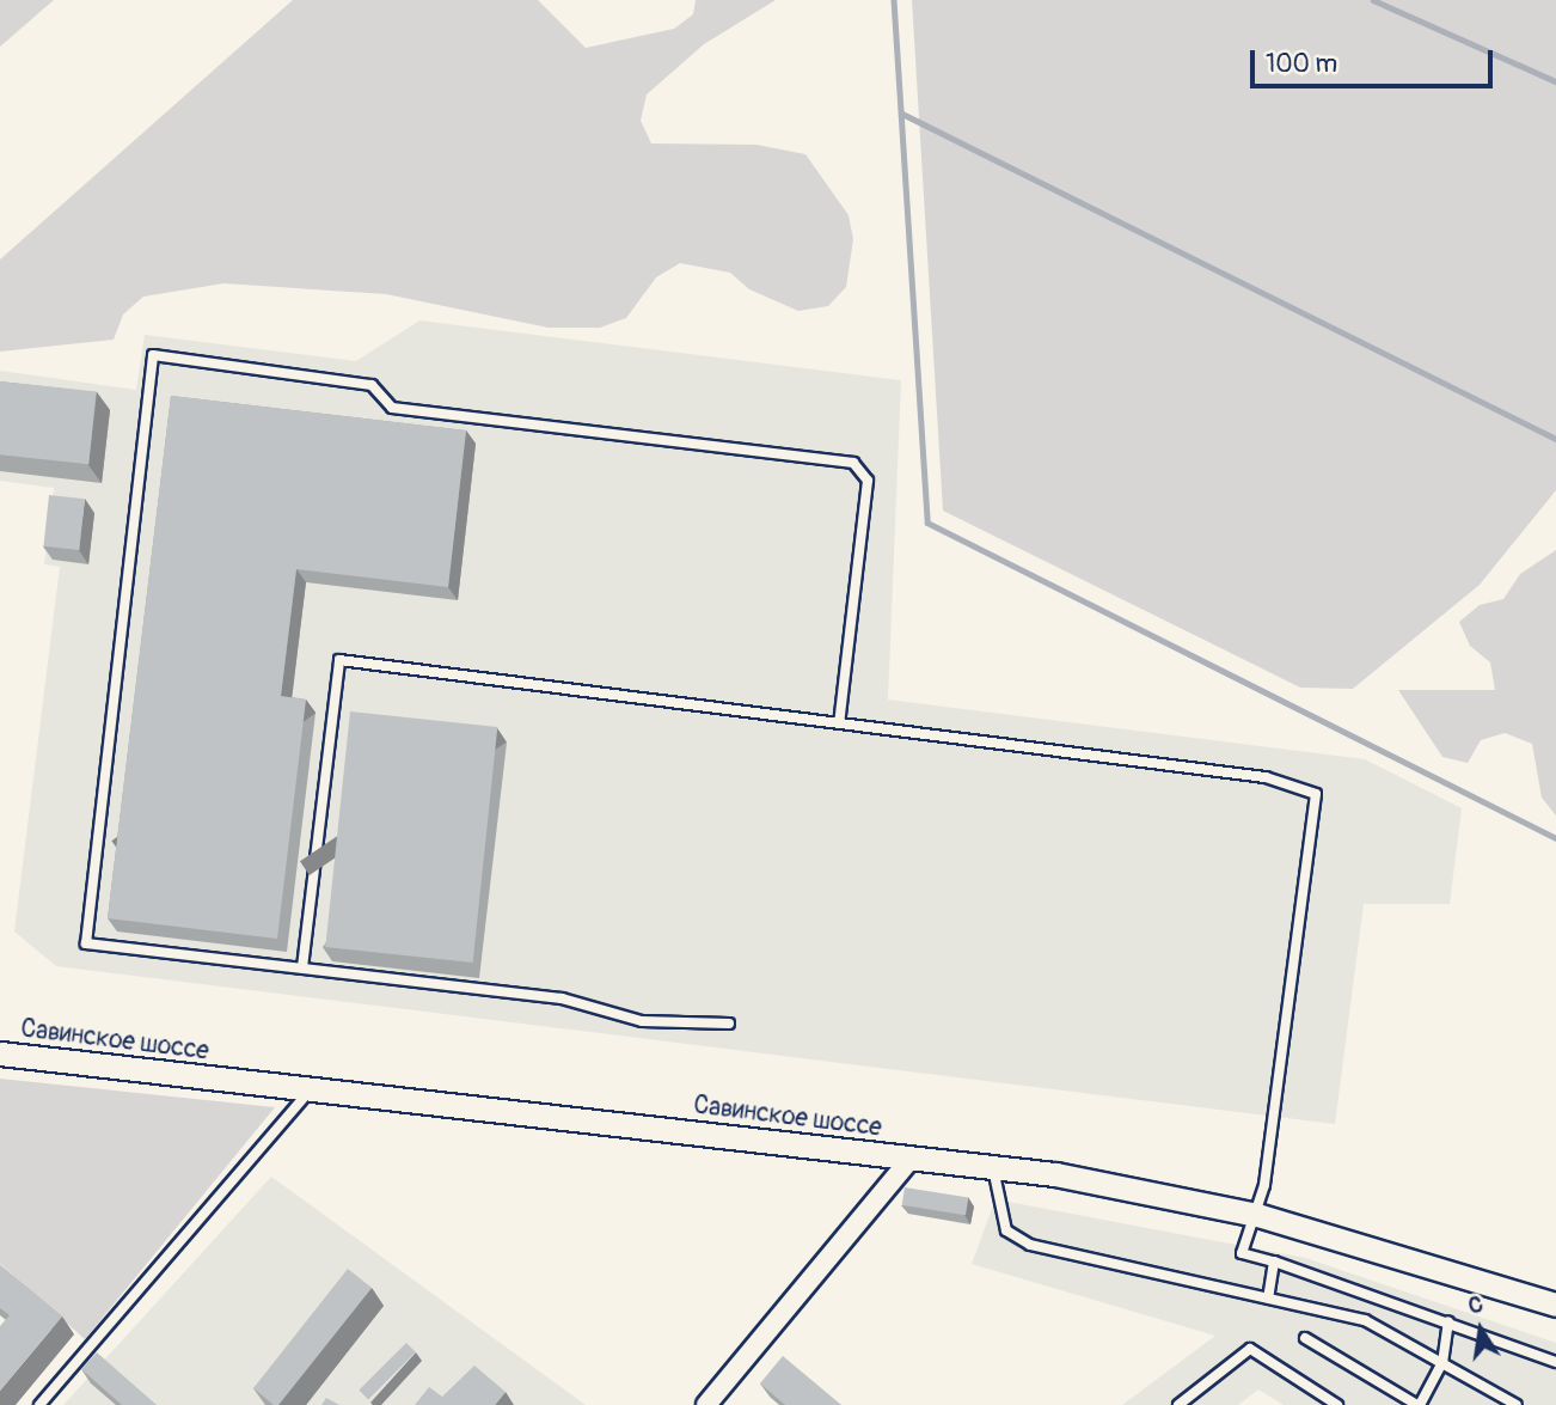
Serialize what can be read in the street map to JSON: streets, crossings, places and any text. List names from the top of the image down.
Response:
{
  "streets": {
    "street": ["Савинское шоссе"]
  },
  "scale_bar": "100 m",
  "north": "top"
}
